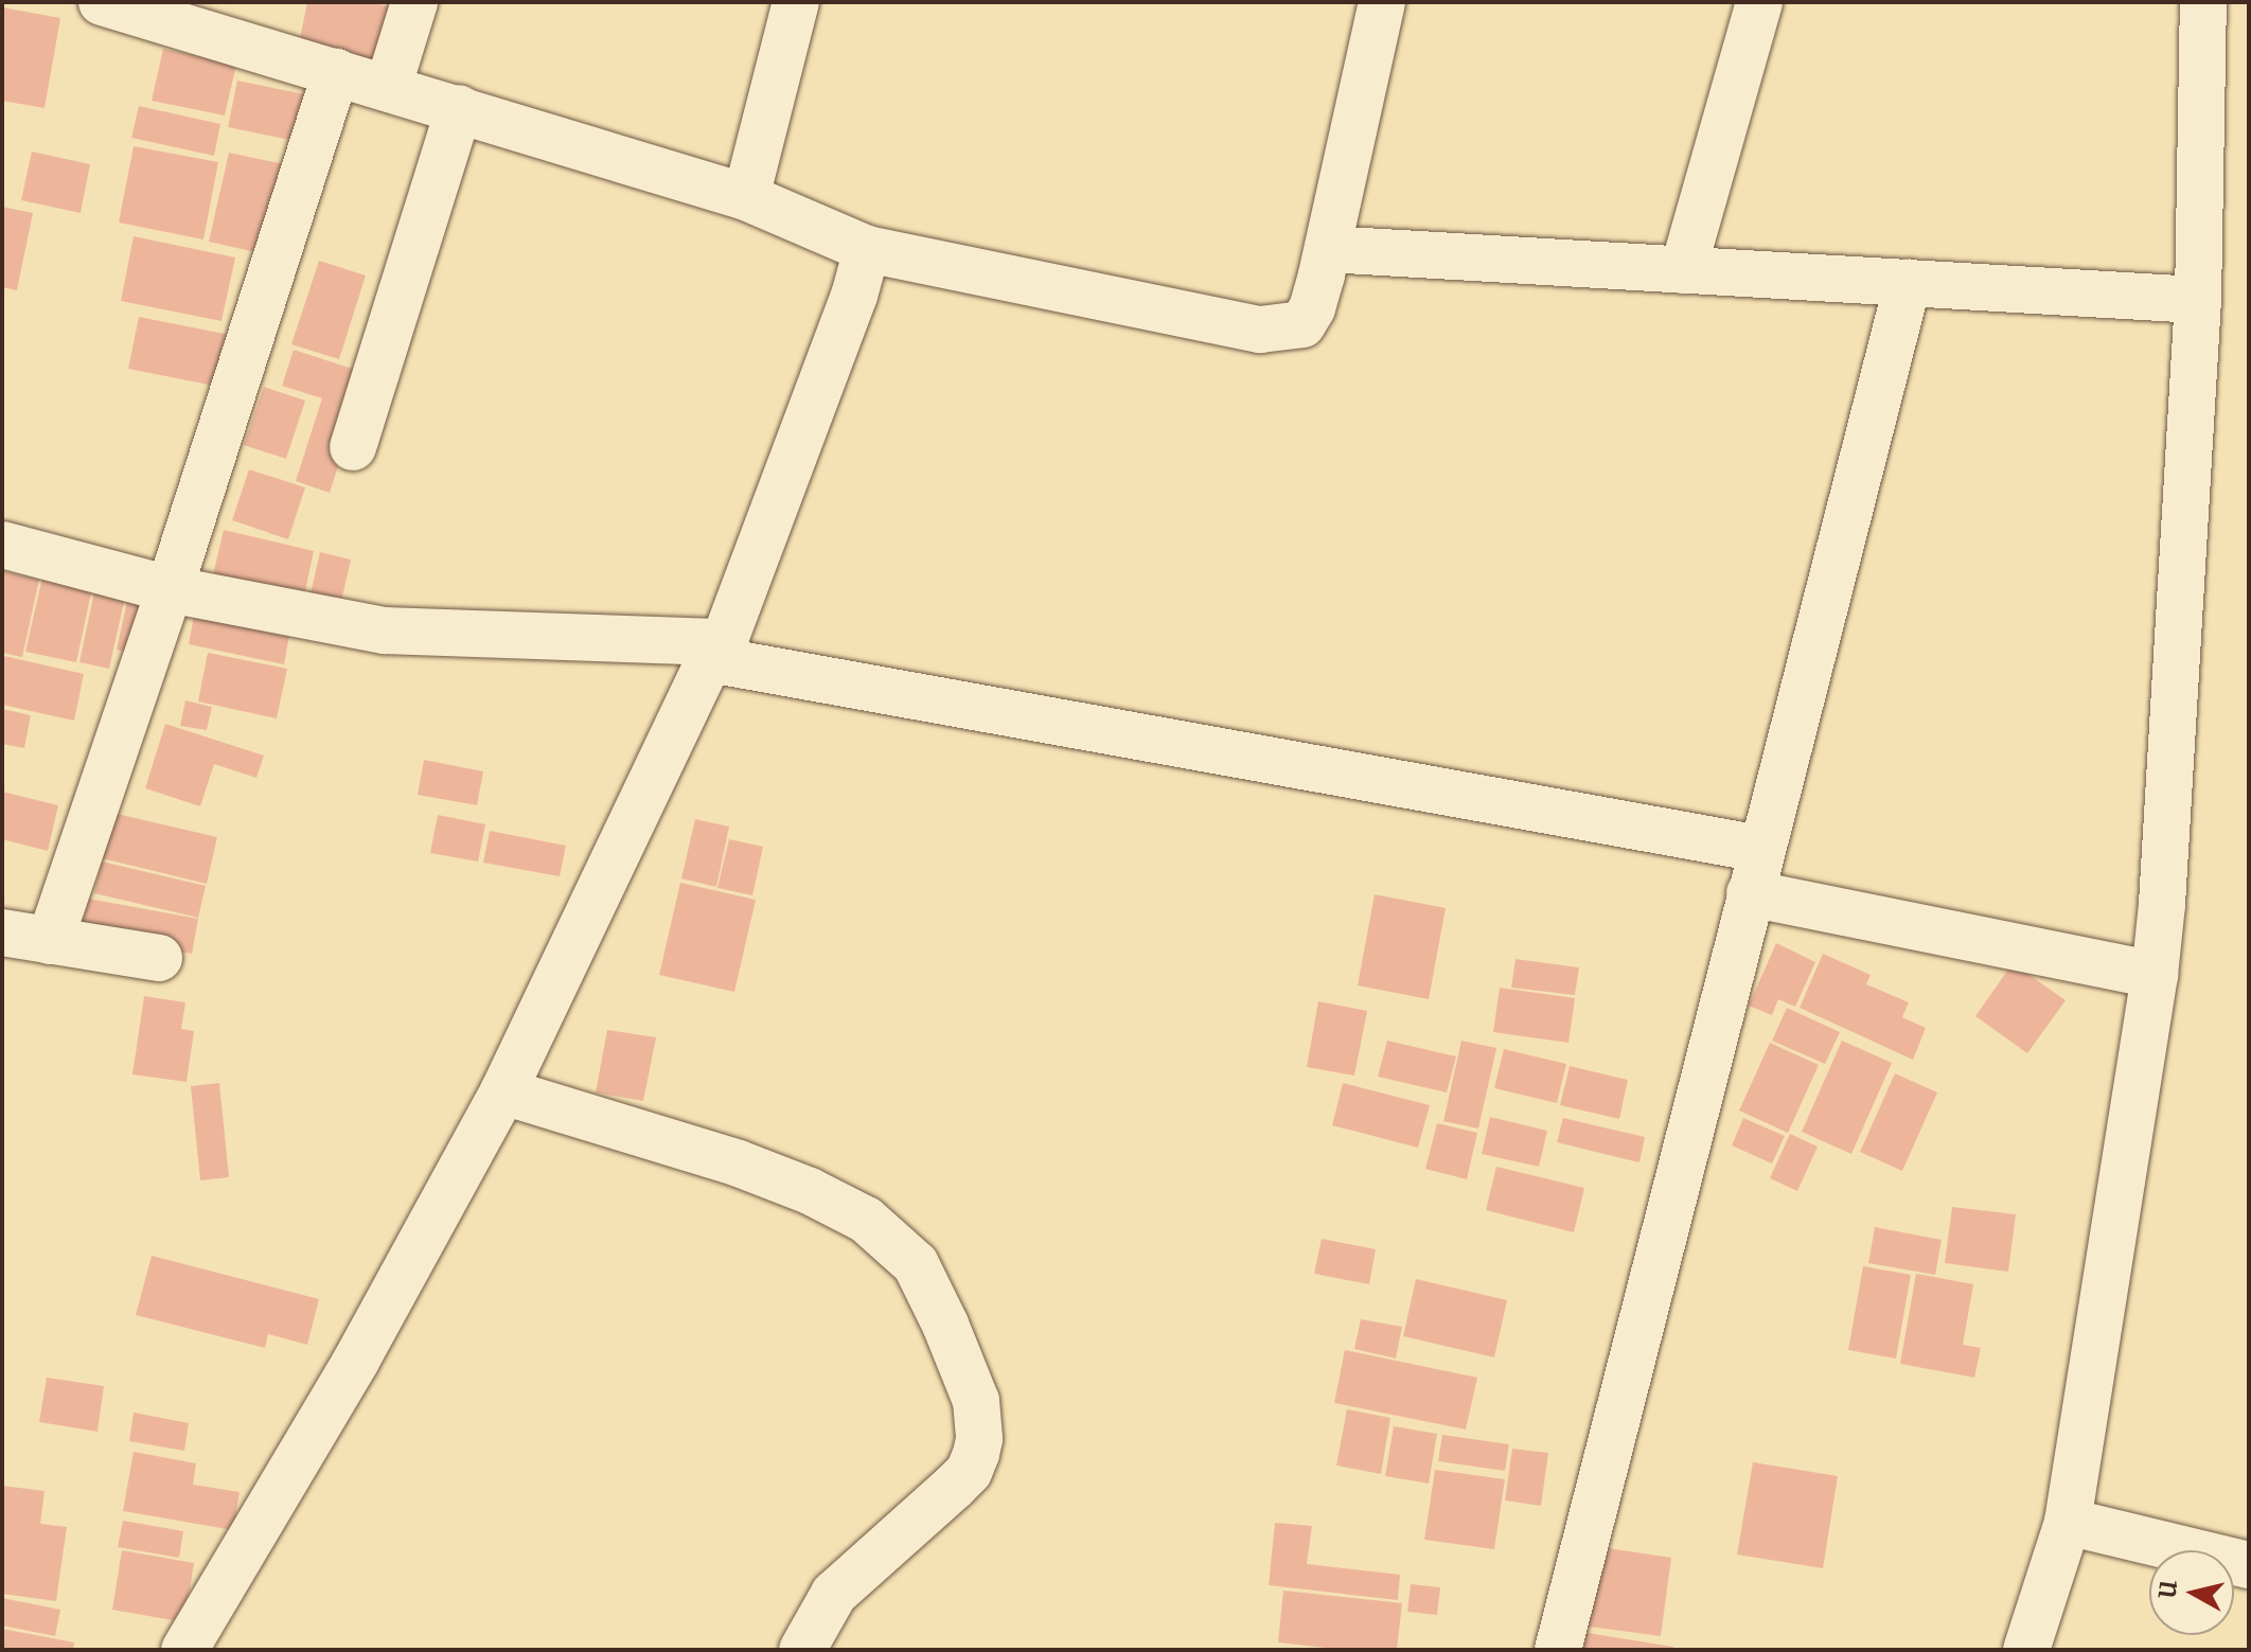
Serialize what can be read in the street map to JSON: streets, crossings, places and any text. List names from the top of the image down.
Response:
{
  "north": "left"
}
